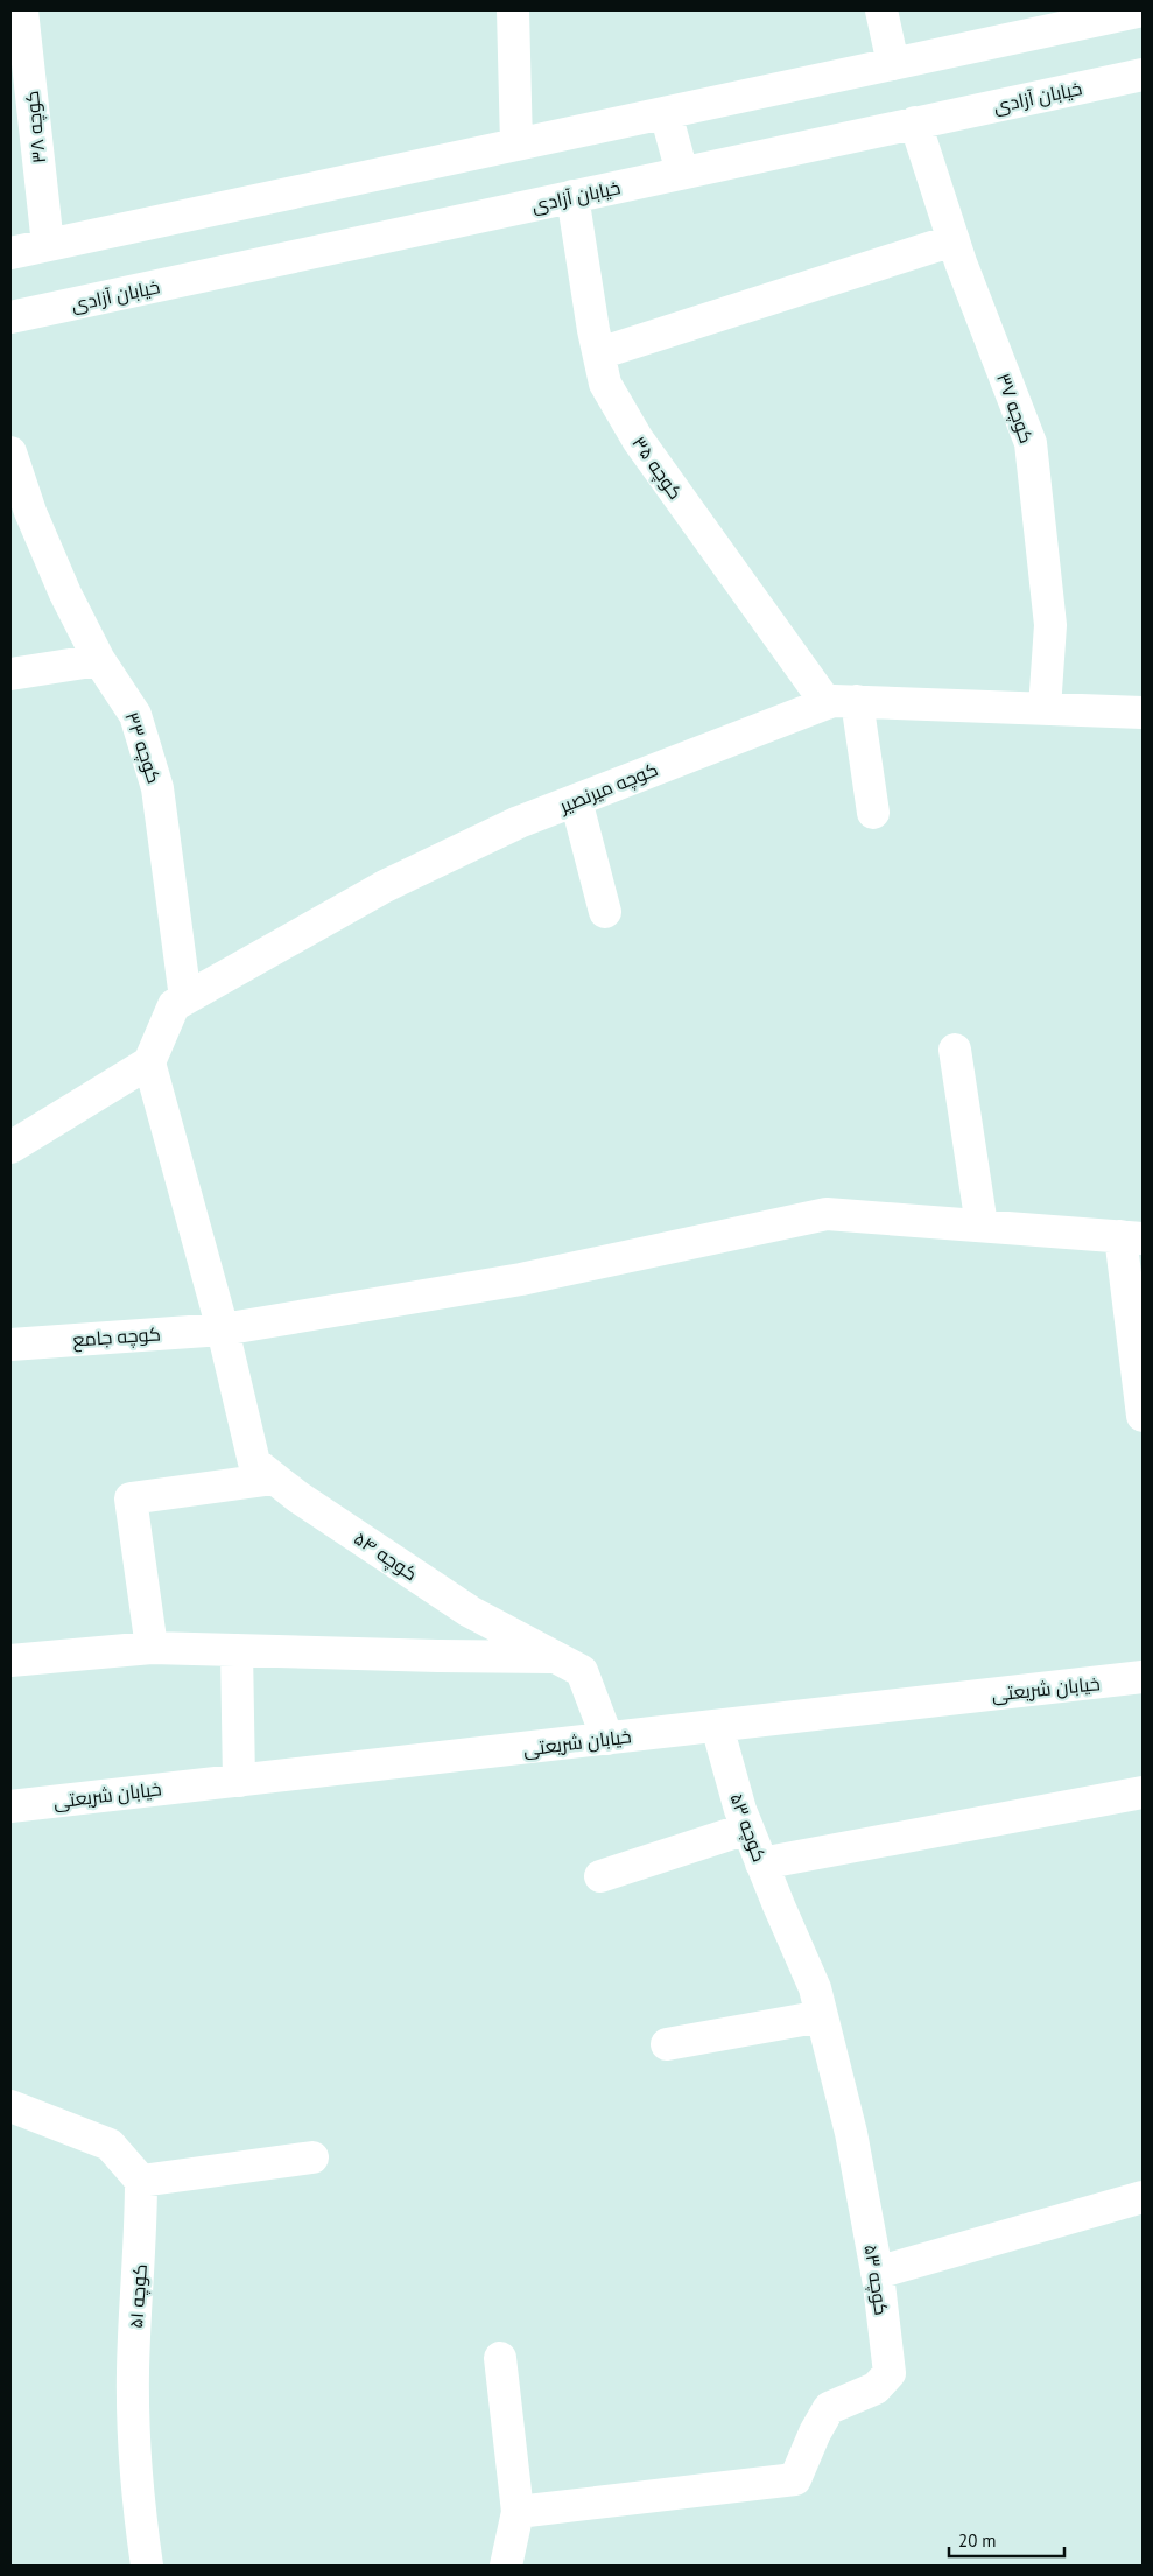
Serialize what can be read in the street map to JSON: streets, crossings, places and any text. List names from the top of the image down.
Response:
{
  "streets": {
    "street": [
      "خیابان آزادی",
      "کوچه ۳۸",
      "کوچه ۳۷",
      "کوچه ۳۵",
      "کوچه ۳۳",
      "کوچه میرنصیر",
      "کوچه جامع",
      "کوچه ۵۴",
      "خیابان شریعتی",
      "کوچه ۵۳",
      "کوچه ۵۱"
    ]
  },
  "crossings": [
    ["خیابان آزادی", "کوچه ۳۷"],
    ["خیابان آزادی", "کوچه ۳۵"],
    ["کوچه ۳۷", "کوچه میرنصیر"],
    ["کوچه ۳۵", "کوچه میرنصیر"],
    ["کوچه ۳۳", "کوچه میرنصیر"],
    ["کوچه میرنصیر", "کوچه ۵۴"],
    ["کوچه جامع", "کوچه ۵۴"],
    ["کوچه ۵۴", "خیابان شریعتی"],
    ["خیابان شریعتی", "کوچه ۵۳"]
  ],
  "scale_bar": "20 m"
}
